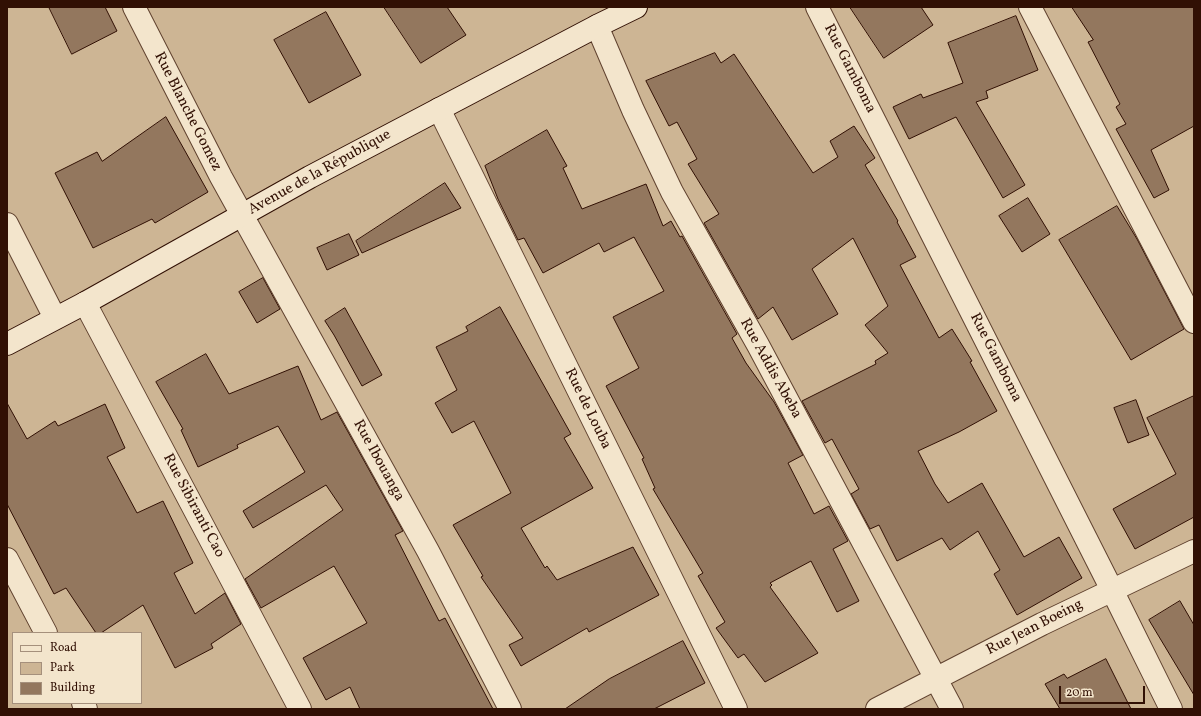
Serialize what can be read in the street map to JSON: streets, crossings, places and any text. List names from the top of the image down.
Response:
{
  "streets": {
    "street": [
      "Rue Gamboma",
      "Rue Blanche Gomez",
      "Avenue de la République",
      "Rue Addis Abeba",
      "Rue de Louba",
      "Rue Ibouanga",
      "Rue Sibiranti Cao",
      "Rue Jean Boeing"
    ]
  },
  "crossings": [
    ["Rue Gamboma", "Rue Jean Boeing"],
    ["Rue Blanche Gomez", "Avenue de la République"],
    ["Rue Blanche Gomez", "Rue Ibouanga"],
    ["Avenue de la République", "Rue Addis Abeba"],
    ["Avenue de la République", "Rue de Louba"],
    ["Avenue de la République", "Rue Ibouanga"],
    ["Avenue de la République", "Rue Sibiranti Cao"],
    ["Rue Addis Abeba", "Rue Jean Boeing"]
  ],
  "legend": ["Road", "Park", "Building"],
  "scale_bar": "20 m"
}
